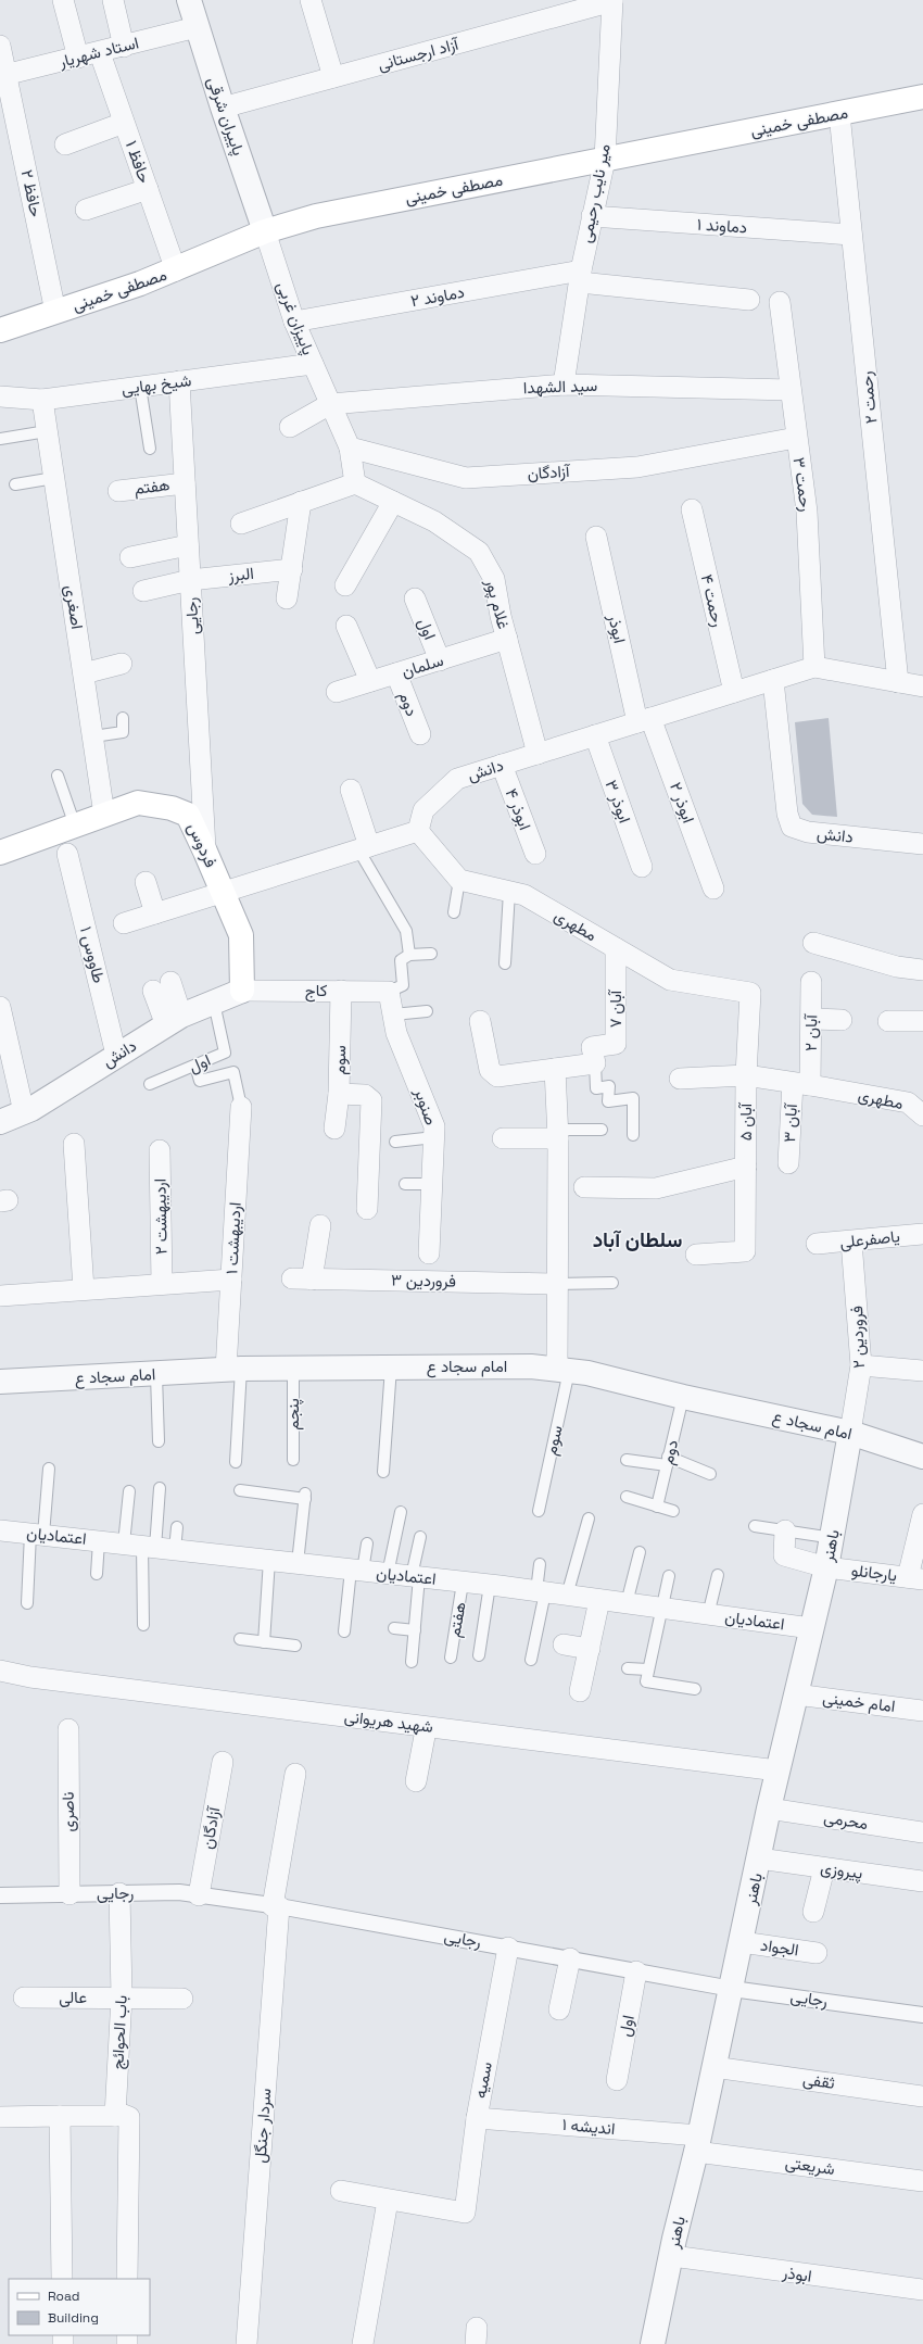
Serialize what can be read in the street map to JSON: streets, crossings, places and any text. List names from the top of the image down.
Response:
{
  "streets": {
    "main road": ["مصطفی خمینی", "فردوس"],
    "street": [
      "استاد شهریار",
      "آزاد ارجستانی",
      "پاییران شرقی",
      "حافظ ۱",
      "حافظ ۲",
      "میر نایب رحیمی",
      "دماوند ۱",
      "دماوند ۲",
      "پاییزان غربی",
      "شیخ بهایی",
      "سید الشهدا",
      "رحمت ۲",
      "آزادگان",
      "رحمت ۳",
      "هفتم",
      "البرز",
      "رحمت ۴",
      "غلام پور",
      "اصغری",
      "رجایی",
      "اول",
      "ابوذر",
      "سلمان",
      "دوم",
      "دانش",
      "ابوذر ۳",
      "ابوذر ۲",
      "ابوذر ۴",
      "مطهری",
      "طاووس ۱",
      "کاج",
      "آبان ۷",
      "آبان ۲",
      "سوم",
      "صنوبر",
      "آبان ۵",
      "آبان ۳",
      "اردیبهشت ۲",
      "اردیبهشت ۱",
      "یاصفرعلی",
      "فروردین ۳",
      "فروردین ۲",
      "امام سجاد ع",
      "اعتمادیان",
      "باهنر",
      "یارجانلو",
      "امام خمینی",
      "شهید هریوانی",
      "ناصری",
      "محرمی",
      "پیروزی",
      "الجواد",
      "عالی",
      "باب الحوائج",
      "سمیه",
      "ثقفی",
      "سردار جنگل",
      "اندیشه ۱",
      "شریعتی"
    ],
    "lane": ["پنجم"]
  },
  "crossings": [
    ["استاد شهریار", "پاییران شرقی"],
    ["استاد شهریار", "حافظ ۱"],
    ["استاد شهریار", "حافظ ۲"],
    ["آزاد ارجستانی", "پاییران شرقی"],
    ["آزاد ارجستانی", "میر نایب رحیمی"],
    ["پاییران شرقی", "مصطفی خمینی"],
    ["پاییران شرقی", "پاییزان غربی"],
    ["مصطفی خمینی", "حافظ ۱"],
    ["مصطفی خمینی", "حافظ ۲"],
    ["مصطفی خمینی", "میر نایب رحیمی"],
    ["مصطفی خمینی", "پاییزان غربی"],
    ["مصطفی خمینی", "رحمت ۲"],
    ["میر نایب رحیمی", "دماوند ۱"],
    ["میر نایب رحیمی", "دماوند ۲"],
    ["میر نایب رحیمی", "سید الشهدا"],
    ["دماوند ۱", "رحمت ۲"],
    ["دماوند ۲", "پاییزان غربی"],
    ["پاییزان غربی", "شیخ بهایی"],
    ["پاییزان غربی", "سید الشهدا"],
    ["شیخ بهایی", "اصغری"],
    ["شیخ بهایی", "رجایی"],
    ["سید الشهدا", "رحمت ۳"],
    ["آزادگان", "رحمت ۳"],
    ["آزادگان", "رجایی"],
    ["رحمت ۳", "دانش"],
    ["هفتم", "رجایی"],
    ["هفتم", "اعتمادیان"],
    ["البرز", "رجایی"],
    ["رحمت ۴", "دانش"],
    ["غلام پور", "سلمان"],
    ["غلام پور", "دانش"],
    ["اصغری", "فردوس"],
    ["رجایی", "اول"],
    ["رجایی", "فردوس"],
    ["رجایی", "باهنر"],
    ["رجایی", "ناصری"],
    ["رجایی", "باب الحوائج"],
    ["رجایی", "سمیه"],
    ["رجایی", "سردار جنگل"],
    ["اول", "سلمان"],
    ["اول", "دانش"],
    ["ابوذر", "دانش"],
    ["ابوذر", "ابوذر ۲"],
    ["ابوذر", "باهنر"],
    ["سلمان", "دوم"],
    ["دوم", "امام سجاد ع"],
    ["دانش", "ابوذر ۳"],
    ["دانش", "ابوذر ۲"],
    ["دانش", "ابوذر ۴"],
    ["دانش", "فردوس"],
    ["دانش", "طاووس ۱"],
    ["دانش", "کاج"],
    ["فردوس", "کاج"],
    ["مطهری", "آبان ۷"],
    ["مطهری", "آبان ۲"],
    ["مطهری", "آبان ۵"],
    ["مطهری", "آبان ۳"],
    ["کاج", "سوم"],
    ["کاج", "صنوبر"],
    ["آبان ۲", "آبان ۳"],
    ["سوم", "امام سجاد ع"],
    ["اردیبهشت ۱", "امام سجاد ع"],
    ["یاصفرعلی", "فروردین ۲"],
    ["فروردین ۲", "امام سجاد ع"],
    ["فروردین ۲", "باهنر"],
    ["امام سجاد ع", "پنجم"],
    ["امام سجاد ع", "باهنر"],
    ["اعتمادیان", "باهنر"],
    ["باهنر", "یارجانلو"],
    ["باهنر", "امام خمینی"],
    ["باهنر", "شهید هریوانی"],
    ["باهنر", "محرمی"],
    ["باهنر", "پیروزی"],
    ["باهنر", "الجواد"],
    ["باهنر", "ثقفی"],
    ["باهنر", "اندیشه ۱"],
    ["باهنر", "شریعتی"],
    ["عالی", "باب الحوائج"],
    ["سمیه", "اندیشه ۱"],
    ["اندیشه ۱", "شریعتی"]
  ],
  "districts": ["سلطان آباد"],
  "legend": ["Road", "Building"]
}
